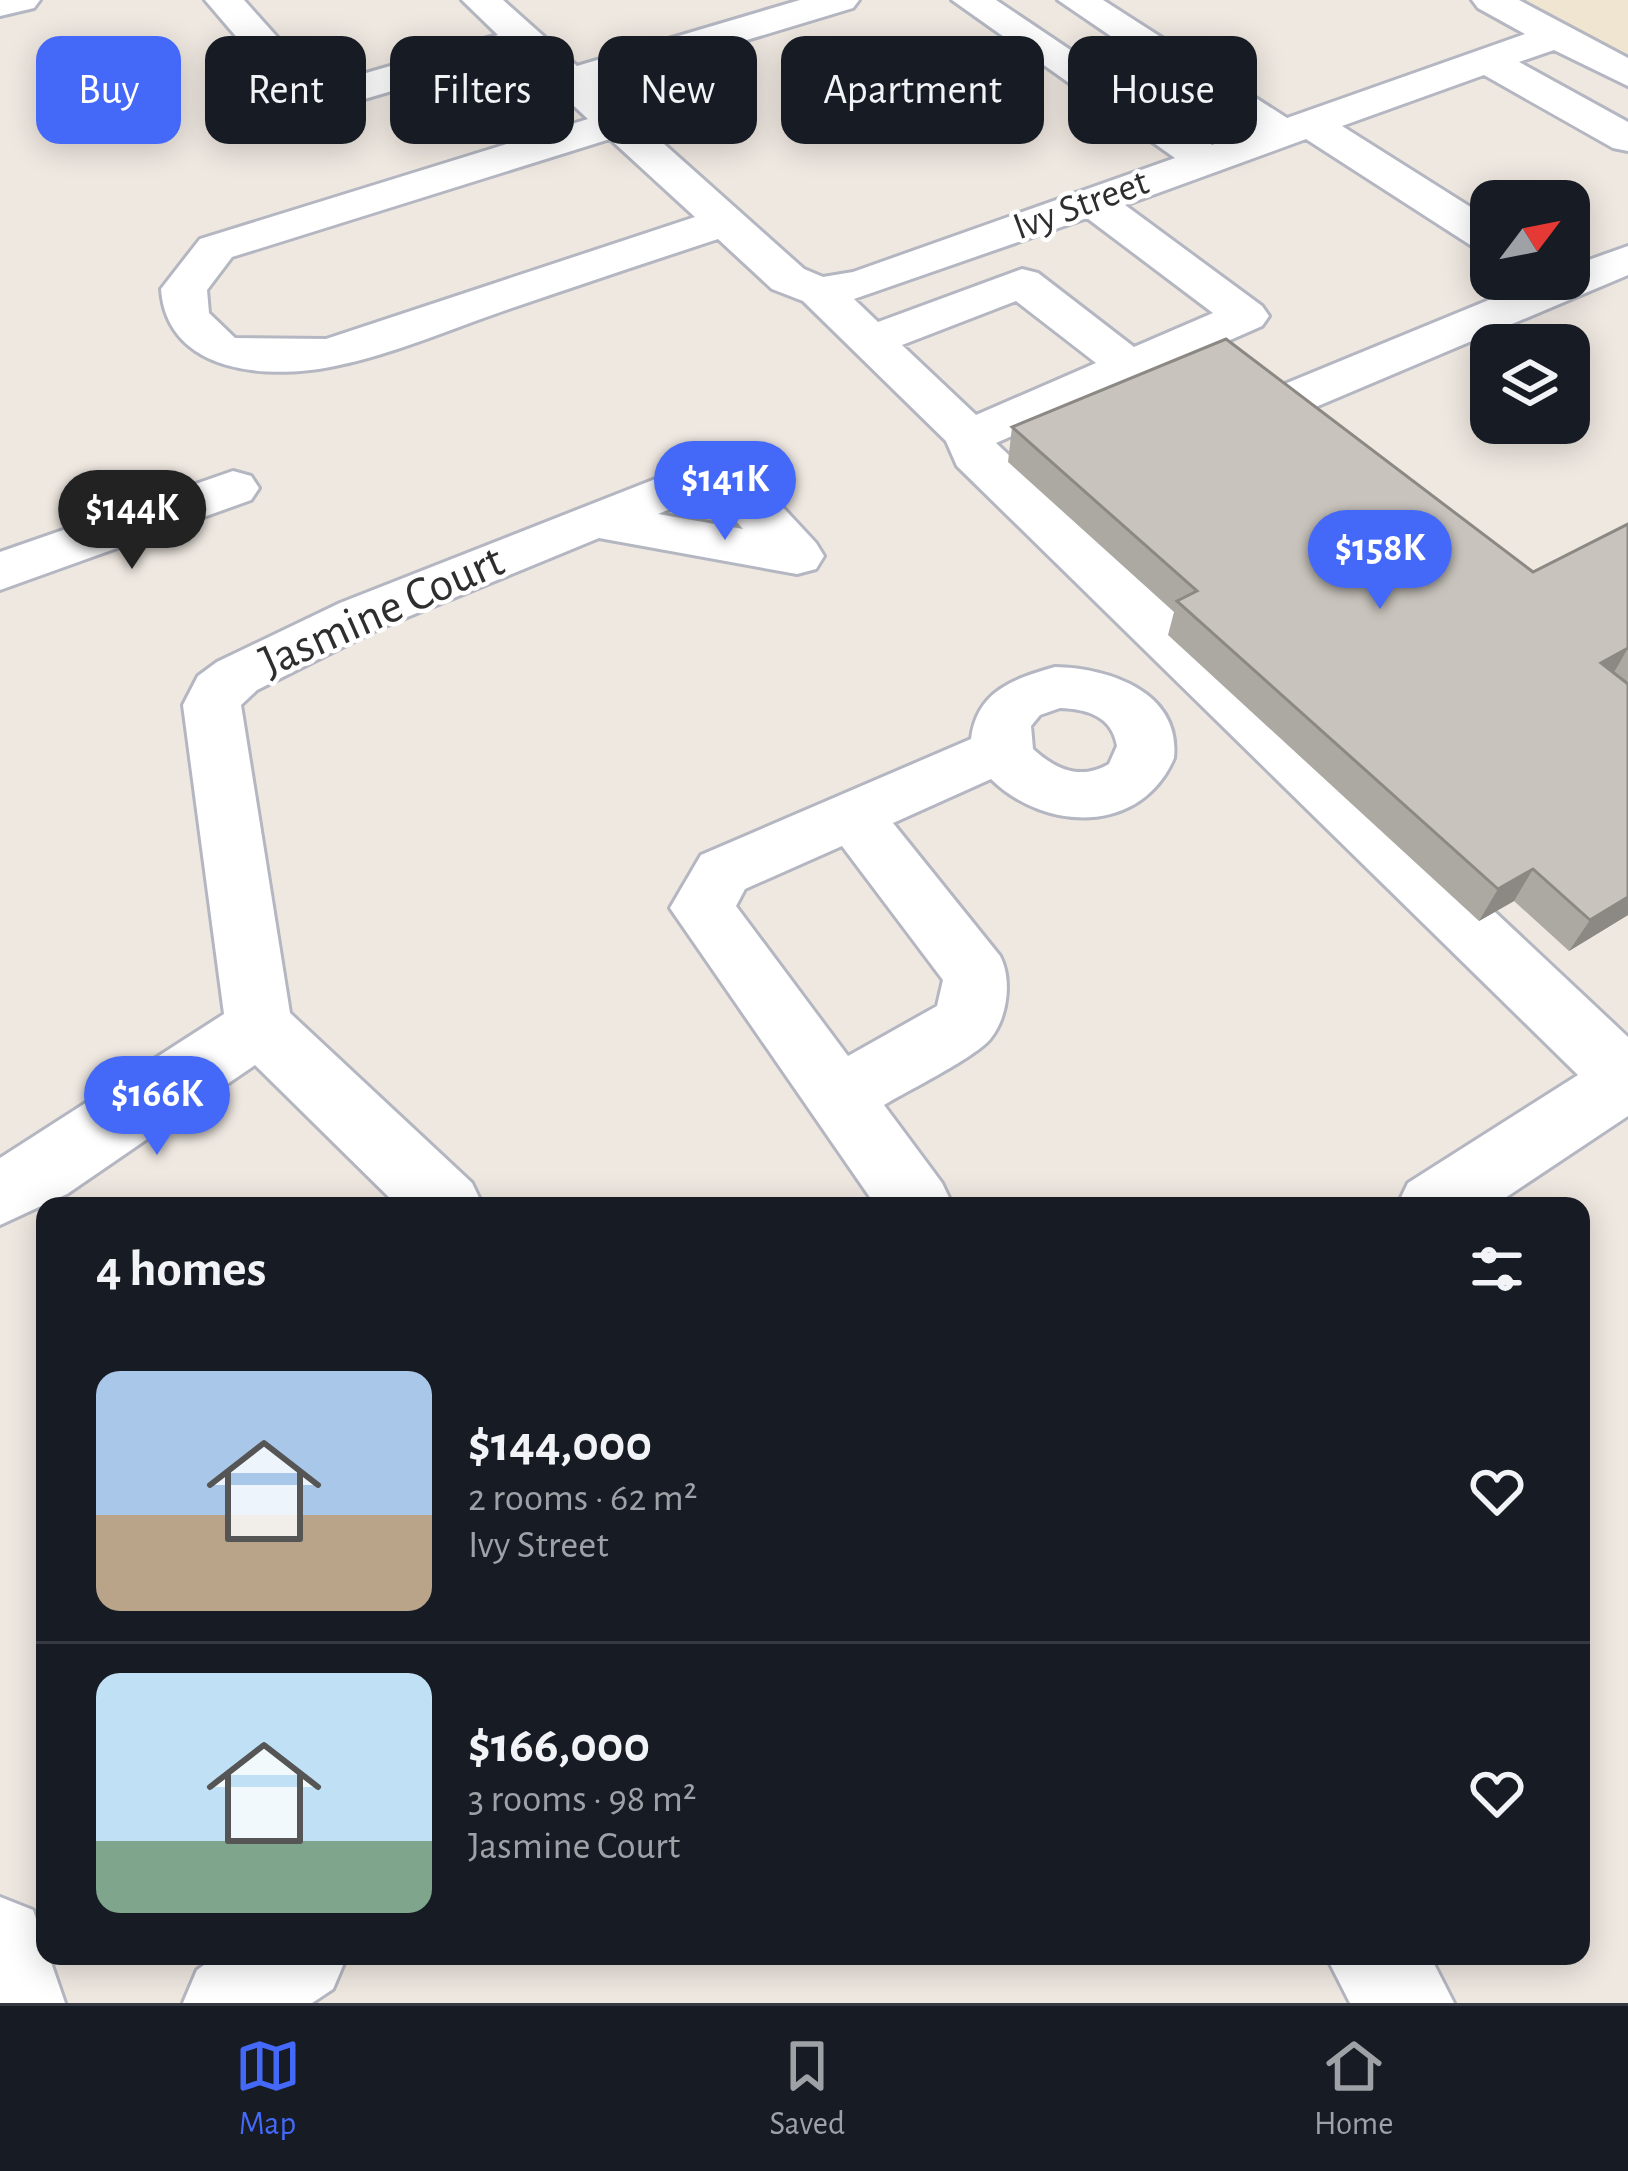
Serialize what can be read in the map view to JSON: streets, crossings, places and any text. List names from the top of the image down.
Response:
{
  "streets": {
    "street": ["Ivy Street", "Jasmine Court"]
  },
  "north": "top right",
  "page": {
    "chip": [
      "Buy",
      "Rent",
      "Filters",
      "New",
      "Apartment",
      "House"
    ],
    "price": [
      "$141K",
      "$144K",
      "$158K",
      "$166K"
    ],
    "heading": "4 homes",
    "list": [
      {
        "name": "$144,000",
        "note": "2 rooms · 62 m² · Ivy Street"
      },
      {
        "name": "$166,000",
        "note": "3 rooms · 98 m² · Jasmine Court"
      }
    ],
    "tabs": ["Map", "Saved", "Home"]
  }
}
